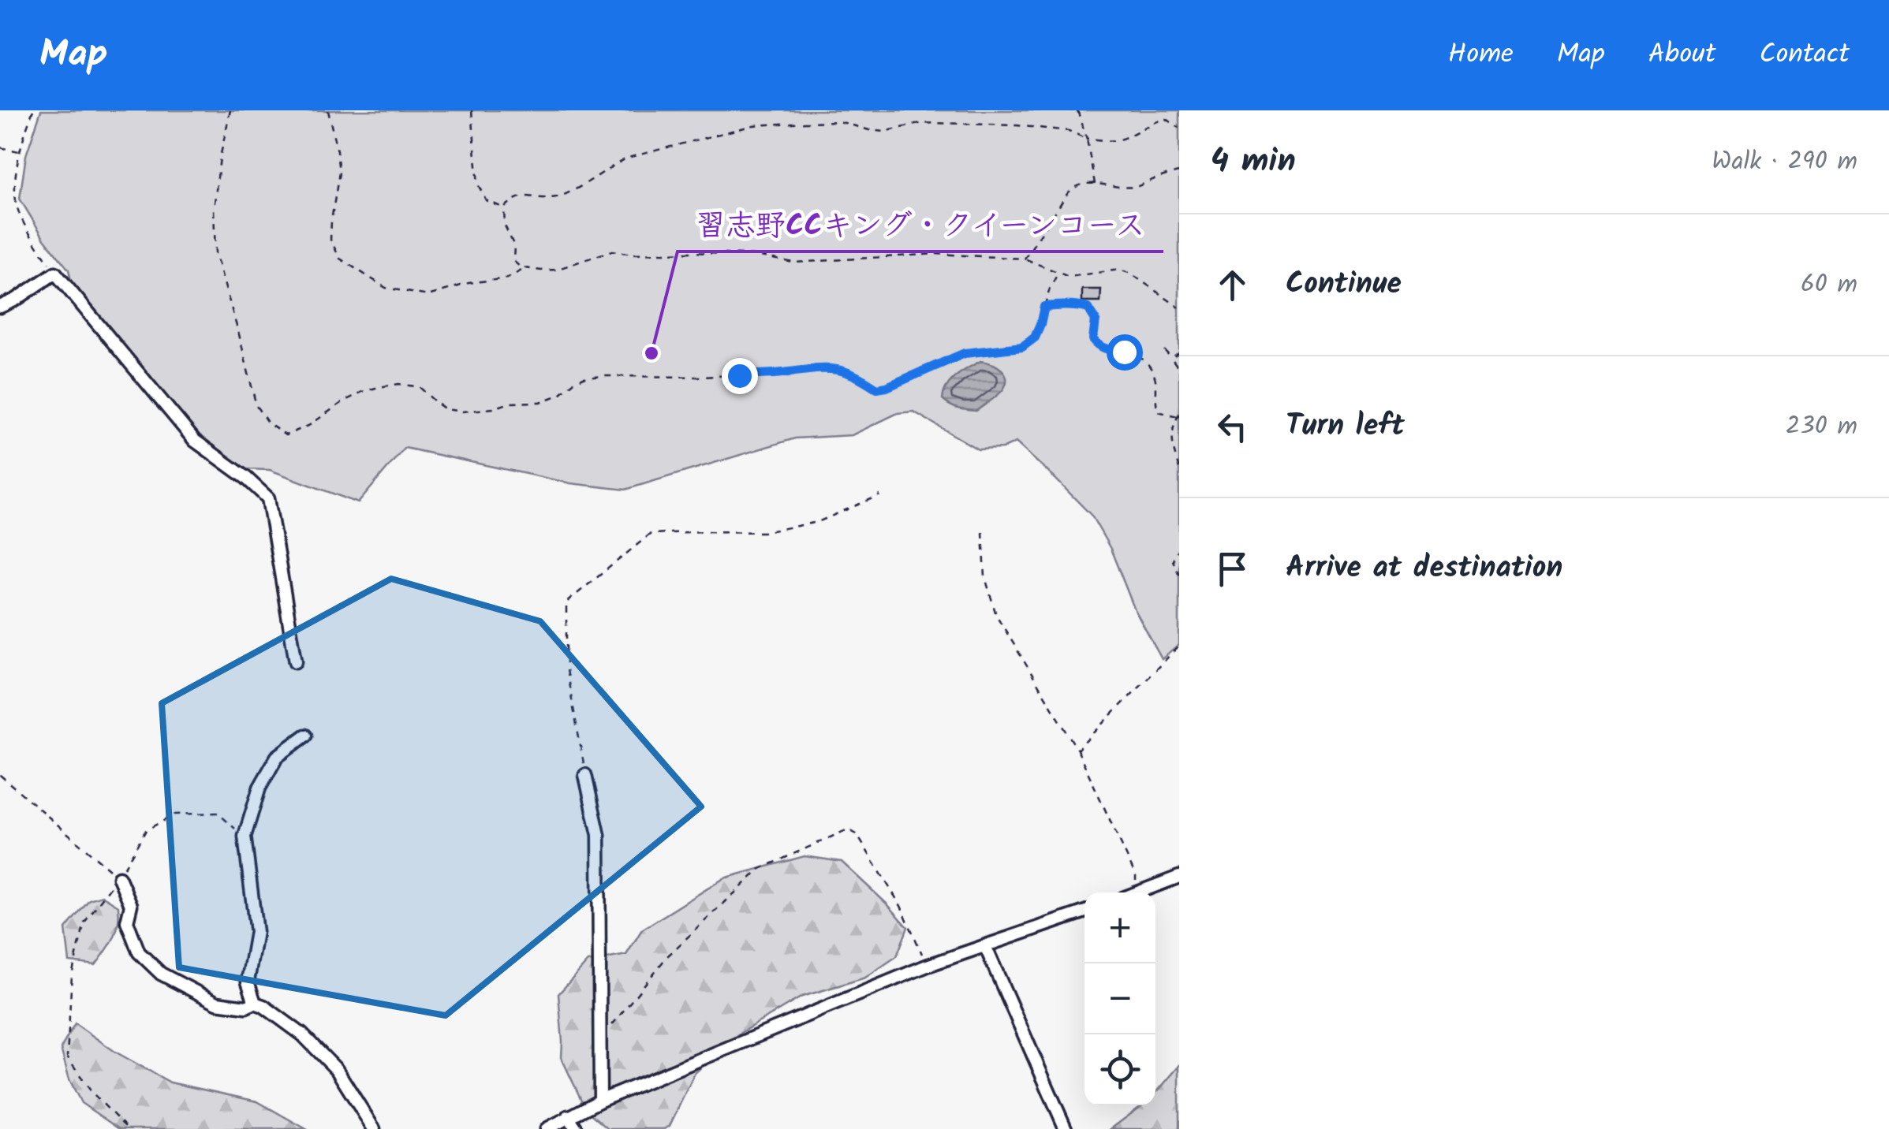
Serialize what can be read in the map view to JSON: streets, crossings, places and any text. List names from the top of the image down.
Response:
{
  "places": ["習志野CCキング・クイーンコース"],
  "page": {
    "header": "Map",
    "nav": [
      "Home",
      "Map",
      "About",
      "Contact"
    ],
    "heading": ["4 min", "Walk · 290 m"],
    "list": [
      ["Continue", "60 m"],
      ["Turn left", "230 m"],
      "Arrive at destination"
    ],
    "map_buttons": ["+", "−"]
  }
}
